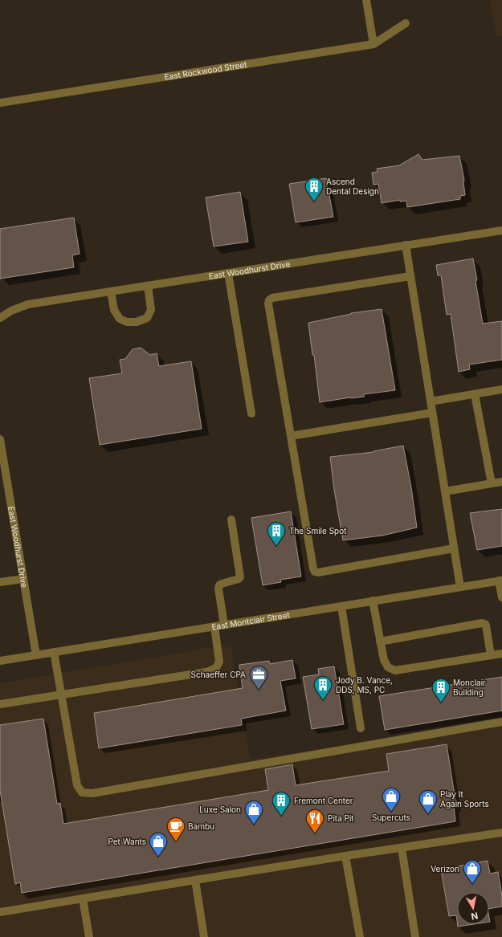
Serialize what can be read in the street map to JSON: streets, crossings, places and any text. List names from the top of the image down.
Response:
{
  "streets": {
    "street": ["East Rockwood Street", "East Woodhurst Drive", "East Montclair Street"]
  },
  "crossings": [
    ["East Woodhurst Drive", "East Montclair Street"]
  ],
  "places": {
    "building": [
      "Ascend Dental Design",
      "The Smile Spot",
      "Jody B. Vance, DDS, MS, PC",
      "Monclair Building",
      "Fremont Center"
    ],
    "office": ["Schaeffer CPA"],
    "shop": [
      "Supercuts",
      "Play It Again Sports",
      "Luxe Salon",
      "Pet Wants",
      "Verizon"
    ],
    "restaurant": ["Pita Pit"],
    "cafe": ["Bambu"]
  },
  "north": "bottom"
}
